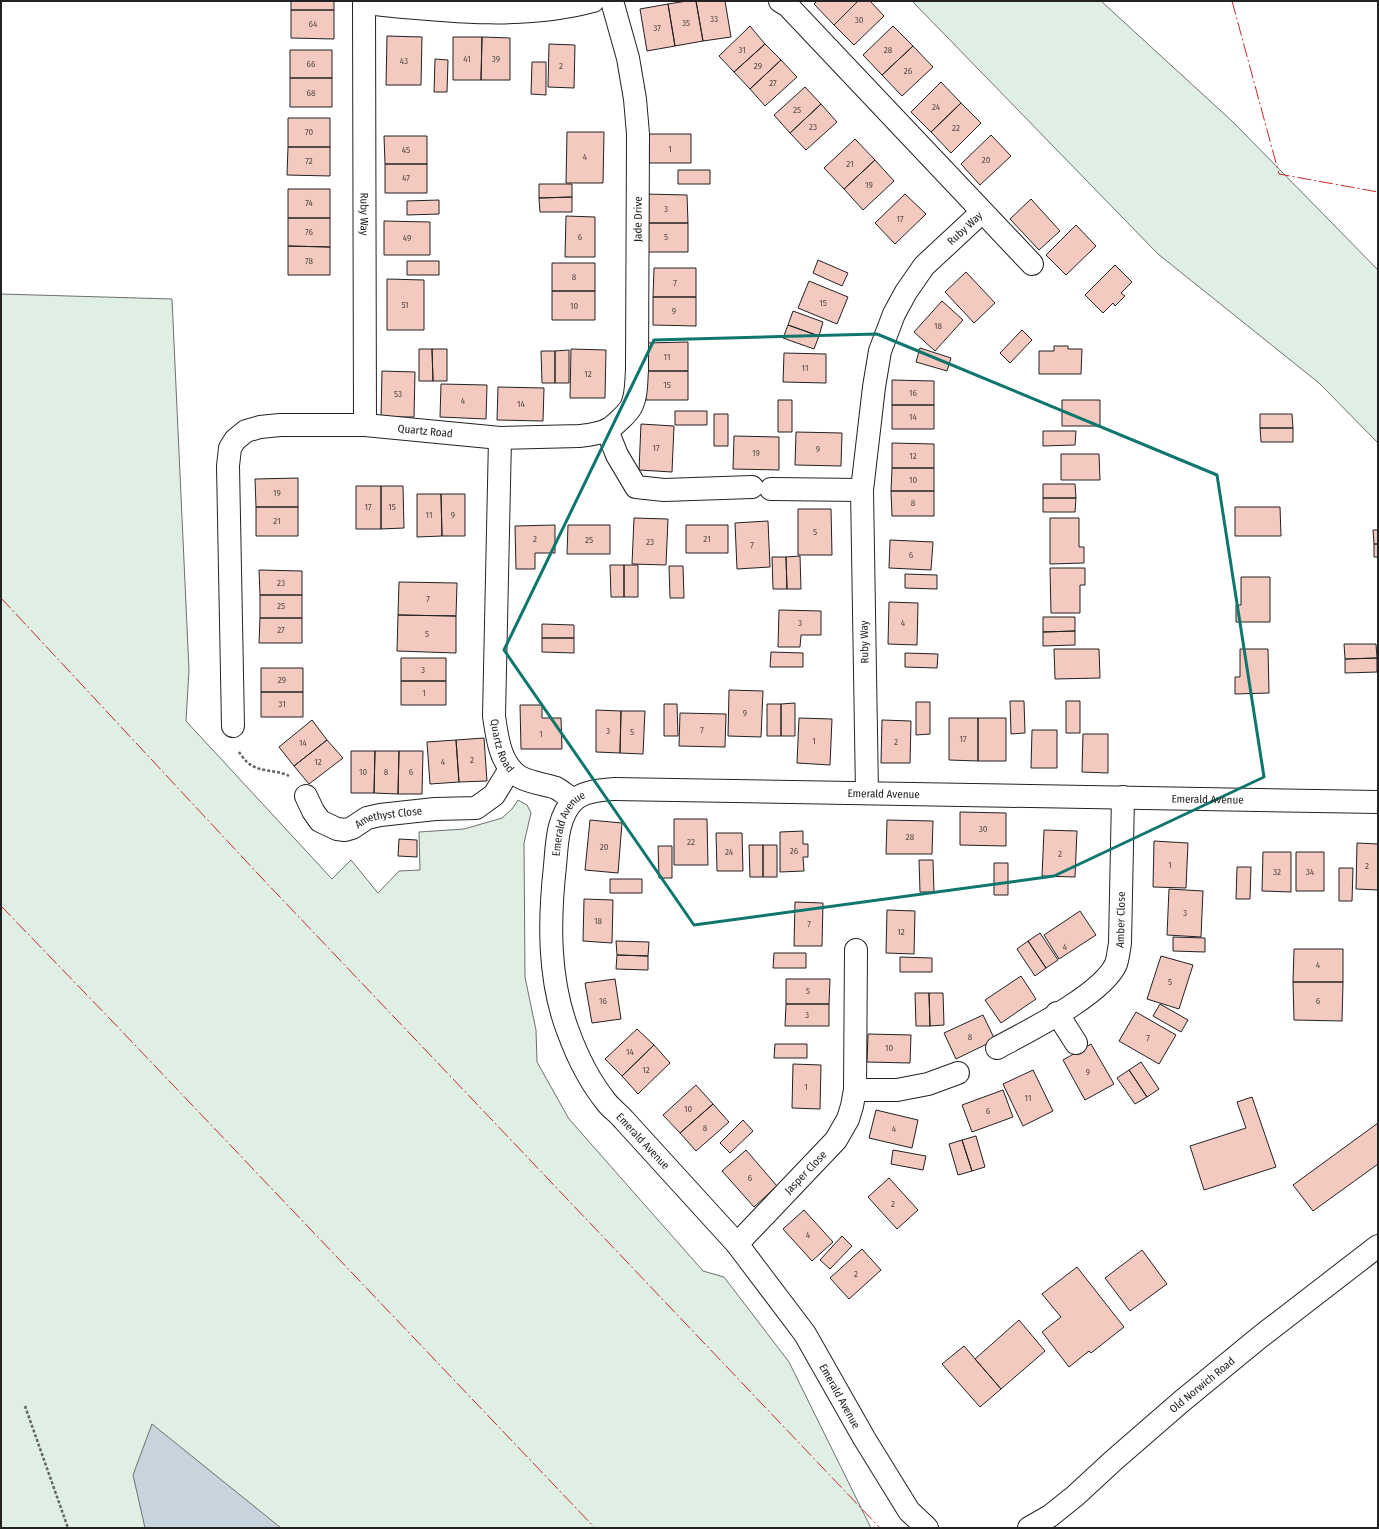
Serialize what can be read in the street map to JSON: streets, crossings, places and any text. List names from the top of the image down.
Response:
{
  "streets": {
    "street": [
      "Ruby Way",
      "Jade Drive",
      "Quartz Road",
      "Emerald Avenue",
      "Amethyst Close",
      "Amber Close",
      "Jasper Close",
      "Old Norwich Road"
    ]
  },
  "crossings": [
    ["Ruby Way", "Quartz Road"],
    ["Ruby Way", "Emerald Avenue"],
    ["Jade Drive", "Quartz Road"],
    ["Quartz Road", "Emerald Avenue"],
    ["Quartz Road", "Amethyst Close"],
    ["Emerald Avenue", "Amber Close"],
    ["Emerald Avenue", "Jasper Close"]
  ],
  "house_numbers": [
    "33",
    "30",
    "35",
    "64",
    "37",
    "31",
    "28",
    "41",
    "39",
    "43",
    "66",
    "2",
    "29",
    "26",
    "27",
    "68",
    "24",
    "25",
    "23",
    "22",
    "70",
    "1",
    "45",
    "4",
    "20",
    "72",
    "21",
    "47",
    "19",
    "74",
    "3",
    "17",
    "76",
    "6",
    "5",
    "49",
    "78",
    "8",
    "7",
    "15",
    "51",
    "10",
    "9",
    "18",
    "11",
    "11",
    "12",
    "15",
    "16",
    "53",
    "4",
    "14",
    "14",
    "17",
    "9",
    "19",
    "12",
    "10",
    "19",
    "8",
    "17",
    "15",
    "11",
    "9",
    "21",
    "5",
    "2",
    "21",
    "25",
    "23",
    "7",
    "6",
    "23",
    "7",
    "25",
    "3",
    "4",
    "27",
    "5",
    "3",
    "29",
    "1",
    "31",
    "9",
    "7",
    "3",
    "5",
    "1",
    "17",
    "1",
    "2",
    "14",
    "2",
    "12",
    "4",
    "10",
    "8",
    "6",
    "30",
    "28",
    "22",
    "20",
    "26",
    "24",
    "2",
    "1",
    "2",
    "32",
    "34",
    "3",
    "18",
    "7",
    "12",
    "4",
    "4",
    "5",
    "5",
    "16",
    "6",
    "3",
    "8",
    "7",
    "10",
    "14",
    "12",
    "9",
    "1",
    "11",
    "10",
    "6",
    "8",
    "4",
    "6",
    "2",
    "4",
    "2"
  ]
}
